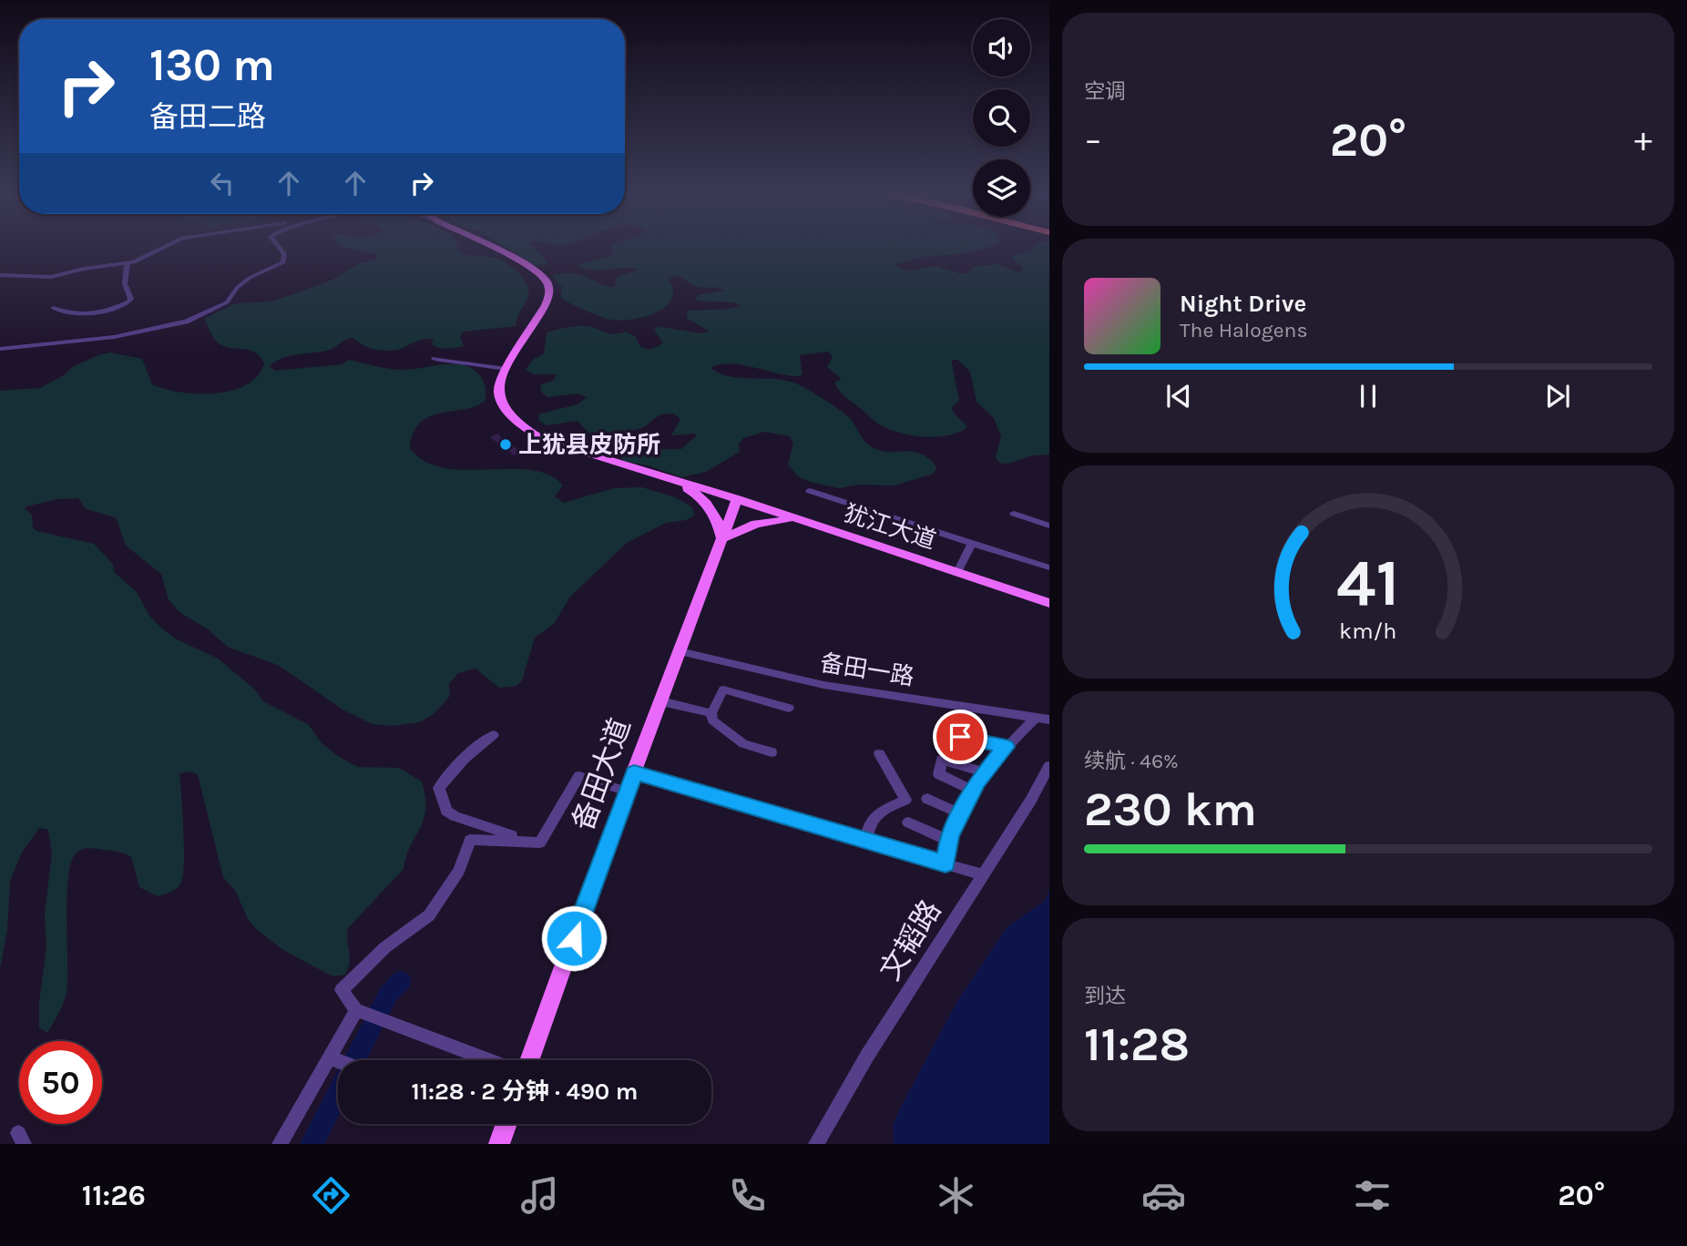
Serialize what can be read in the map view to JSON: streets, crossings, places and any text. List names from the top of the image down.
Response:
{
  "streets": {
    "main road": ["犹江大道", "备田大道"],
    "street": ["备田一路", "文韬路"]
  },
  "crossings": [
    ["犹江大道", "备田大道"],
    ["备田一路", "备田大道"]
  ],
  "places": ["上犹县皮防所"],
  "page": {
    "tile": [
      "空调",
      ["续航 · 46%", "230 km"],
      ["到达", "11:28"]
    ],
    "turn": ["130 m", "备田二路"],
    "heat": ["−", "20°", "+"],
    "song": ["Night Drive", "The Halogens"],
    "limit": "50",
    "trip": "11:28 · 2 分钟 · 490 m",
    "tabs": ["11:26", "20°"],
    "gauge": ["41", "km/h"]
  }
}
